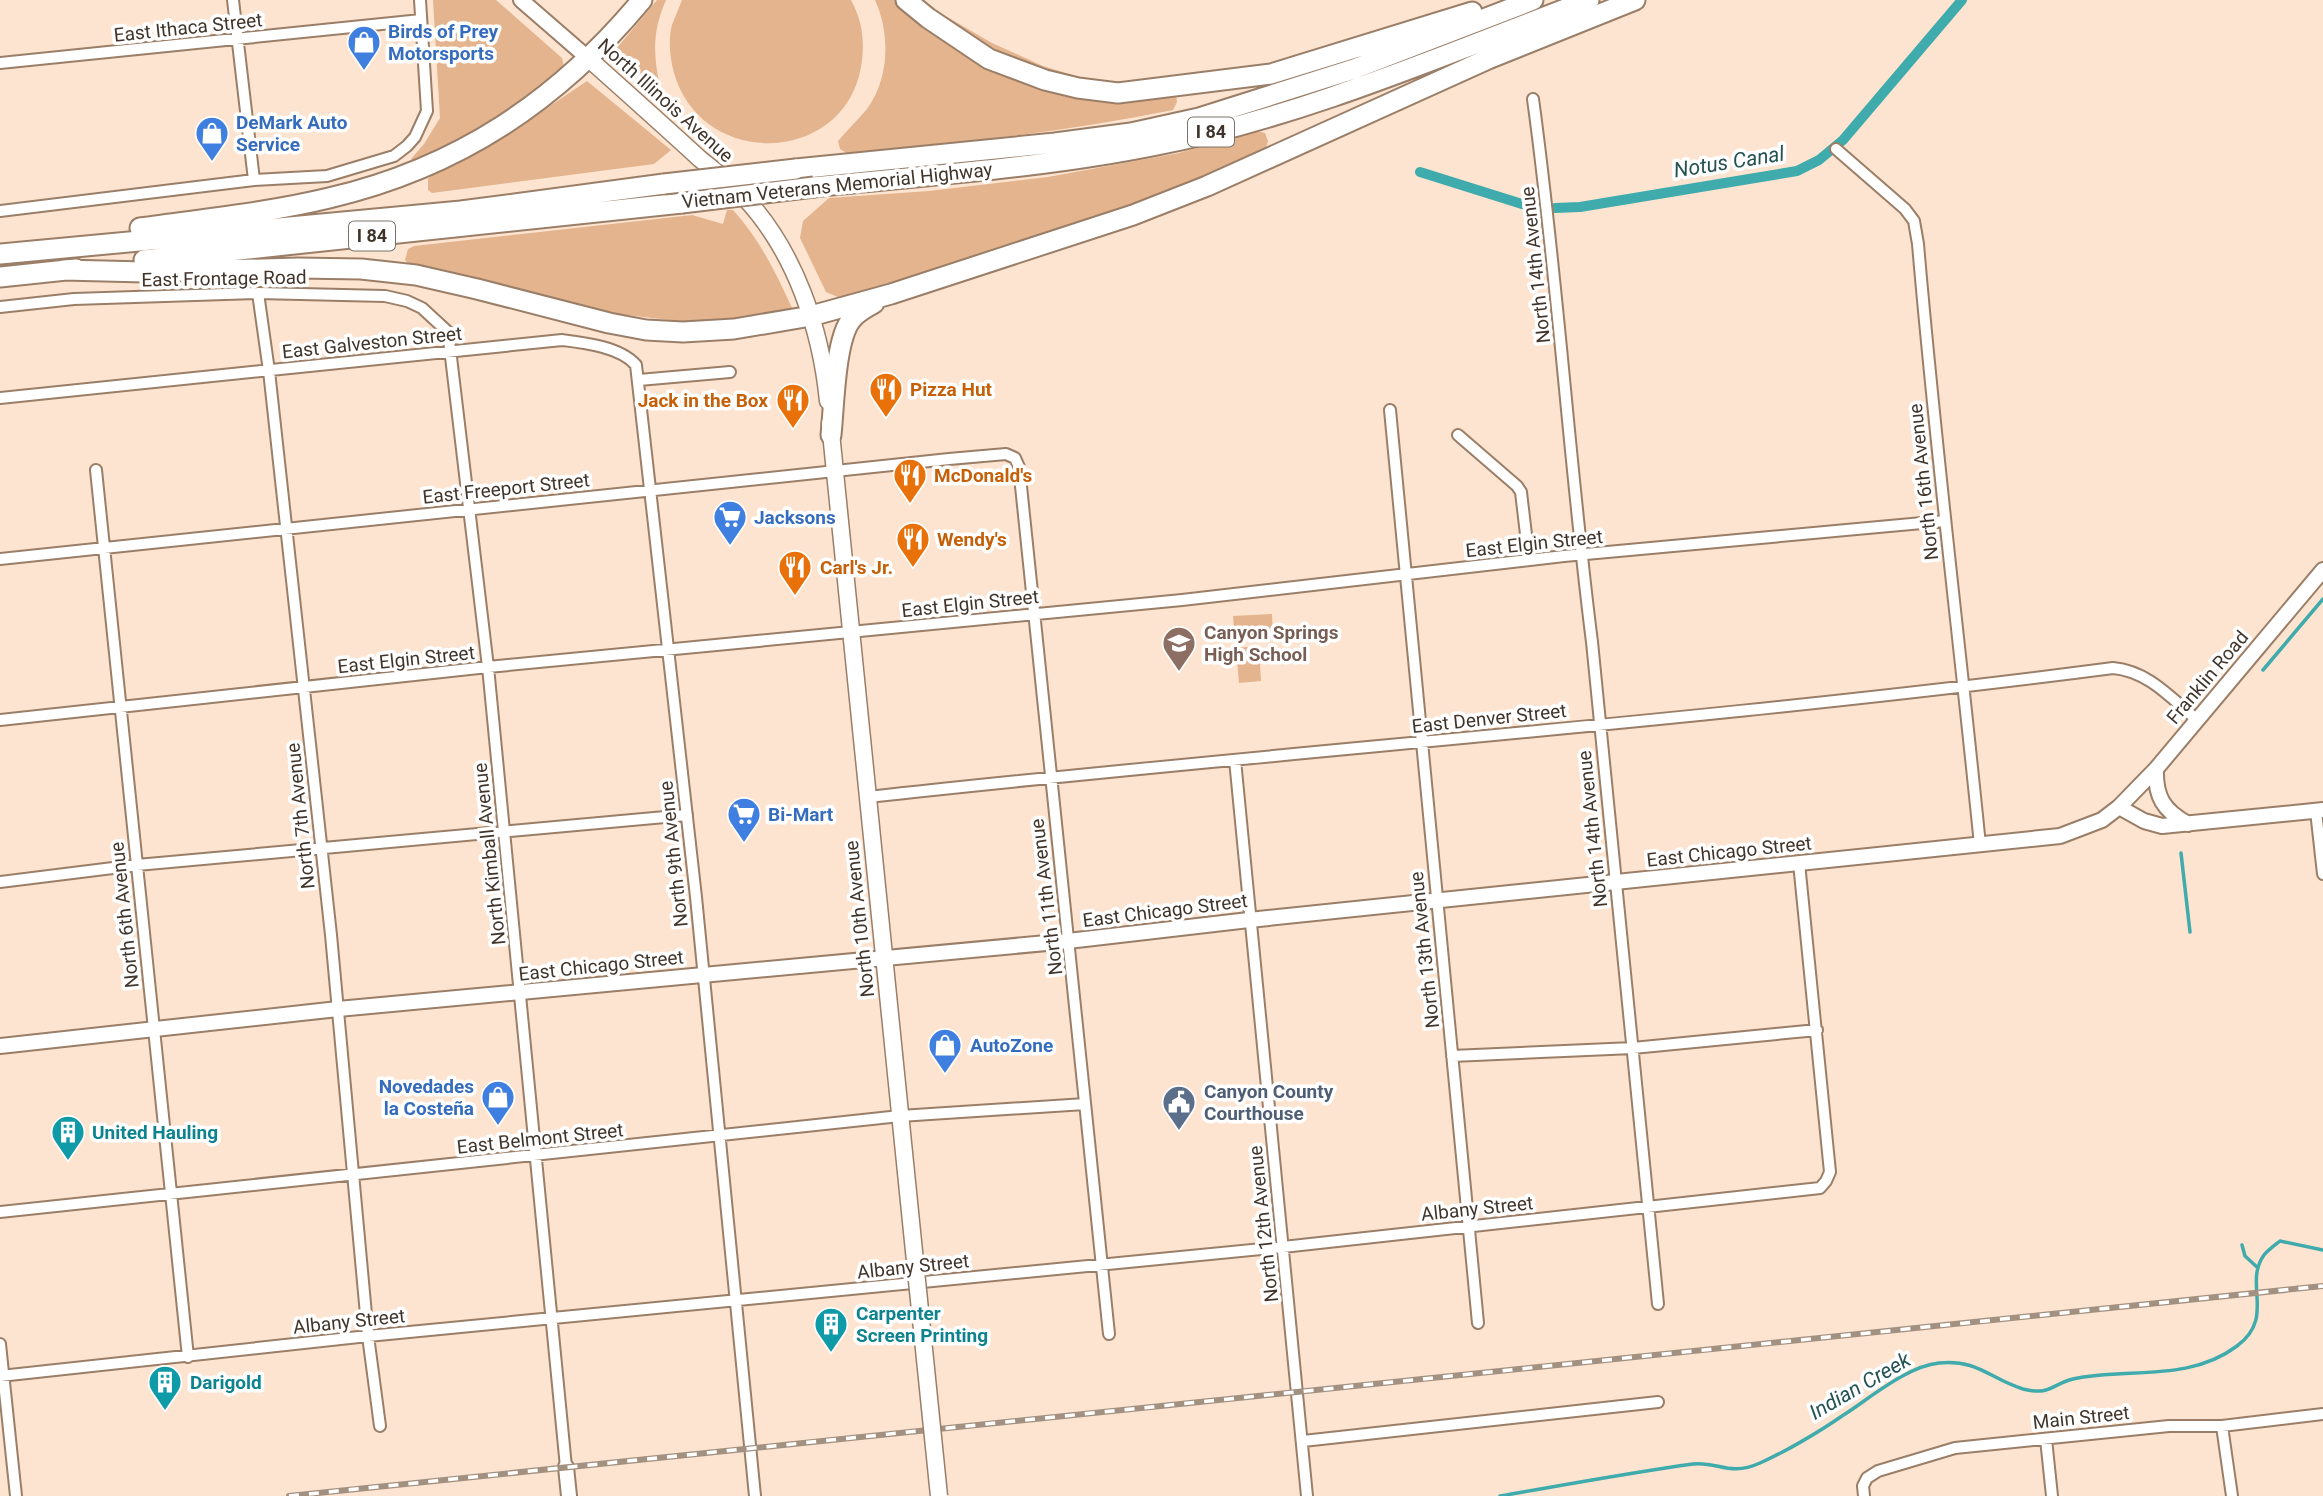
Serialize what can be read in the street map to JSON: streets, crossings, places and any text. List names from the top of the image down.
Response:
{
  "streets": {
    "highway": ["I 84", "Vietnam Veterans Memorial Highway"],
    "main road": ["North Illinois Avenue", "North 10th Avenue"],
    "street": [
      "East Ithaca Street",
      "North 14th Avenue",
      "East Frontage Road",
      "East Galveston Street",
      "North 16th Avenue",
      "East Freeport Street",
      "East Elgin Street",
      "Franklin Road",
      "East Denver Street",
      "North 7th Avenue",
      "East Chicago Street",
      "North Kimball Avenue",
      "North 9th Avenue",
      "North 11th Avenue",
      "North 6th Avenue",
      "North 13th Avenue",
      "East Belmont Street",
      "Albany Street",
      "North 12th Avenue",
      "Main Street"
    ]
  },
  "crossings": [
    ["North Illinois Avenue", "North 10th Avenue"],
    ["I 84", "Vietnam Veterans Memorial Highway"],
    ["North 14th Avenue", "East Elgin Street"],
    ["North 14th Avenue", "East Denver Street"],
    ["North 14th Avenue", "East Chicago Street"],
    ["North 14th Avenue", "Albany Street"],
    ["East Frontage Road", "North 7th Avenue"],
    ["East Frontage Road", "North Kimball Avenue"],
    ["East Galveston Street", "North 7th Avenue"],
    ["East Galveston Street", "North Kimball Avenue"],
    ["East Galveston Street", "North 9th Avenue"],
    ["North 16th Avenue", "East Elgin Street"],
    ["North 16th Avenue", "East Denver Street"],
    ["North 16th Avenue", "East Chicago Street"],
    ["East Freeport Street", "North 7th Avenue"],
    ["East Freeport Street", "North Kimball Avenue"],
    ["East Freeport Street", "North 9th Avenue"],
    ["East Freeport Street", "North 11th Avenue"],
    ["East Freeport Street", "North 6th Avenue"],
    ["East Freeport Street", "North 10th Avenue"],
    ["East Elgin Street", "North 7th Avenue"],
    ["East Elgin Street", "North Kimball Avenue"],
    ["East Elgin Street", "North 9th Avenue"],
    ["East Elgin Street", "North 11th Avenue"],
    ["East Elgin Street", "North 6th Avenue"],
    ["East Elgin Street", "North 10th Avenue"],
    ["East Elgin Street", "North 13th Avenue"],
    ["Franklin Road", "East Denver Street"],
    ["Franklin Road", "East Chicago Street"],
    ["East Denver Street", "North 11th Avenue"],
    ["East Denver Street", "North 10th Avenue"],
    ["East Denver Street", "North 13th Avenue"],
    ["East Denver Street", "North 12th Avenue"],
    ["North 7th Avenue", "East Chicago Street"],
    ["North 7th Avenue", "East Belmont Street"],
    ["North 7th Avenue", "Albany Street"],
    ["East Chicago Street", "North Kimball Avenue"],
    ["East Chicago Street", "North 9th Avenue"],
    ["East Chicago Street", "North 11th Avenue"],
    ["East Chicago Street", "North 6th Avenue"],
    ["East Chicago Street", "North 10th Avenue"],
    ["East Chicago Street", "North 13th Avenue"],
    ["East Chicago Street", "North 12th Avenue"],
    ["North Kimball Avenue", "East Belmont Street"],
    ["North Kimball Avenue", "Albany Street"],
    ["North 9th Avenue", "East Belmont Street"],
    ["North 9th Avenue", "Albany Street"],
    ["North 11th Avenue", "East Belmont Street"],
    ["North 11th Avenue", "Albany Street"],
    ["North 6th Avenue", "East Belmont Street"],
    ["North 6th Avenue", "Albany Street"],
    ["North 10th Avenue", "East Belmont Street"],
    ["North 13th Avenue", "Albany Street"],
    ["Albany Street", "North 12th Avenue"]
  ],
  "water": ["Notus Canal", "Indian Creek"],
  "places": {
    "shop": [
      "Birds of Prey Motorsports",
      "DeMark Auto Service",
      "AutoZone",
      "Novedades la Costeña"
    ],
    "restaurant": [
      "Pizza Hut",
      "Jack in the Box",
      "McDonald's",
      "Wendy's",
      "Carl's Jr."
    ],
    "supermarket": ["Jacksons", "Bi-Mart"],
    "school or university": ["Canyon Springs High School"],
    "public building": ["Canyon County Courthouse"],
    "building": ["United Hauling", "Carpenter Screen Printing", "Darigold"]
  }
}
